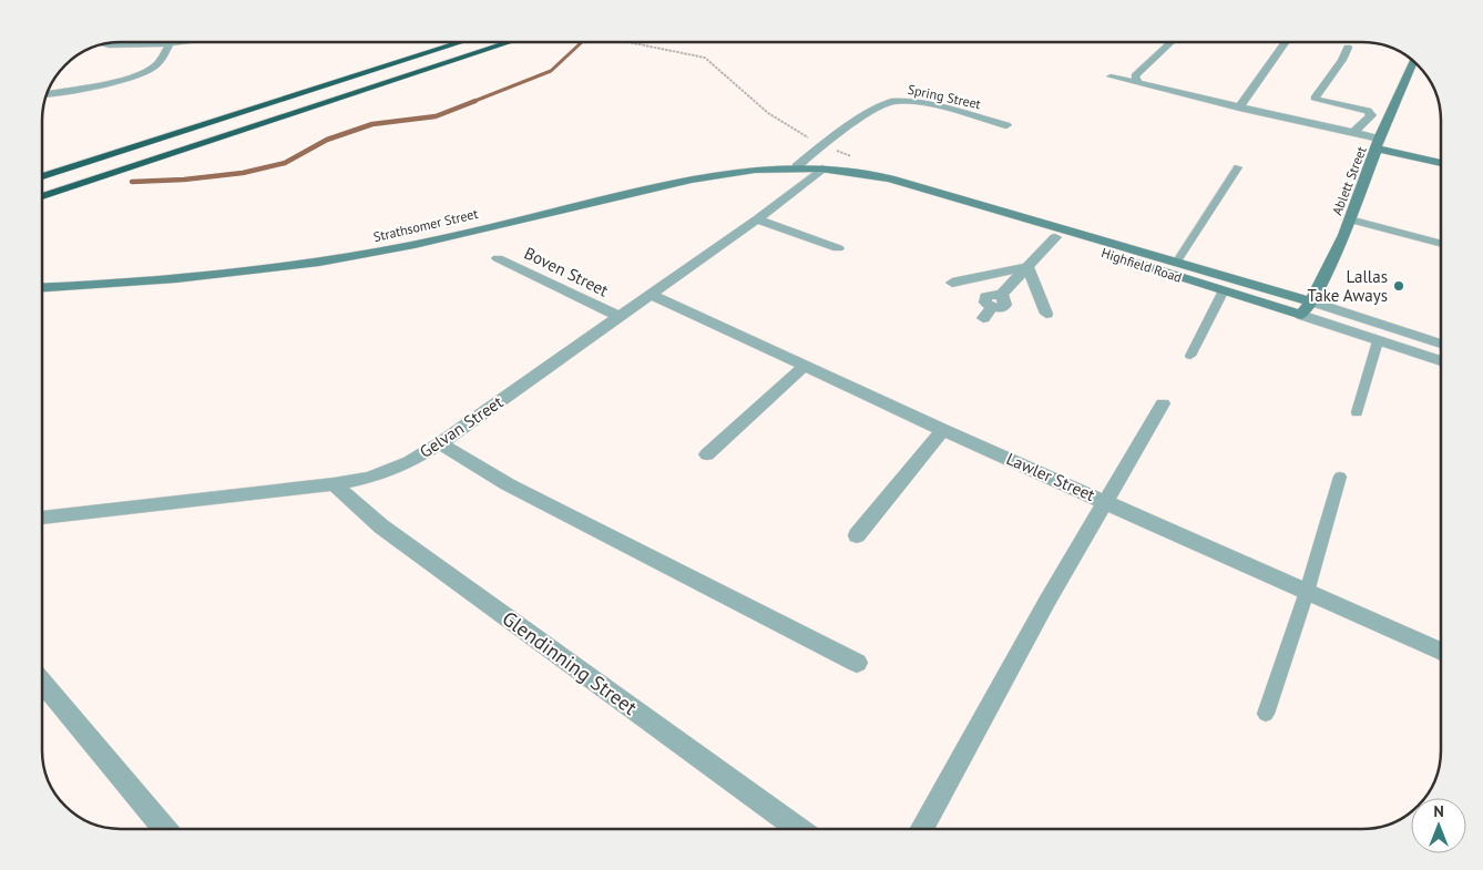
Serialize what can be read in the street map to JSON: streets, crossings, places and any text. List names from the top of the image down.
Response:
{
  "streets": {
    "street": [
      "Spring Street",
      "Ablett Street",
      "Strathsomer Street",
      "Highfield Road",
      "Boven Street",
      "Gelvan Street",
      "Lawler Street",
      "Glendinning Street"
    ]
  },
  "crossings": [
    ["Spring Street", "Strathsomer Street"],
    ["Ablett Street", "Highfield Road"],
    ["Strathsomer Street", "Highfield Road"],
    ["Strathsomer Street", "Gelvan Street"],
    ["Highfield Road", "Gelvan Street"],
    ["Boven Street", "Gelvan Street"],
    ["Gelvan Street", "Lawler Street"],
    ["Gelvan Street", "Glendinning Street"]
  ],
  "places": ["Lallas Take Aways"],
  "north": "top"
}
